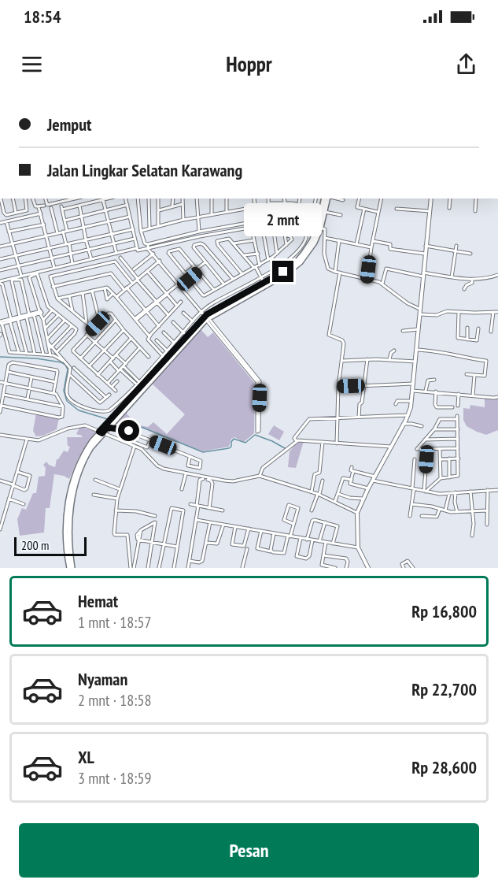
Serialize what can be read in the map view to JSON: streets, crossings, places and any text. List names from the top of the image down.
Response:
{
  "scale_bar": "200 m",
  "page": {
    "status": "18:54",
    "header": "Hoppr",
    "banner": ["Jemput", "Jalan Lingkar Selatan Karawang"],
    "bubble": "2 mnt",
    "scale": "200 m",
    "list": [
      {
        "name": "Hemat",
        "note": "1 mnt · 18:57",
        "value": "Rp 16,800"
      },
      {
        "name": "Nyaman",
        "note": "2 mnt · 18:58",
        "value": "Rp 22,700"
      },
      {
        "name": "XL",
        "note": "3 mnt · 18:59",
        "value": "Rp 28,600"
      }
    ],
    "buttons": "Pesan"
  }
}
